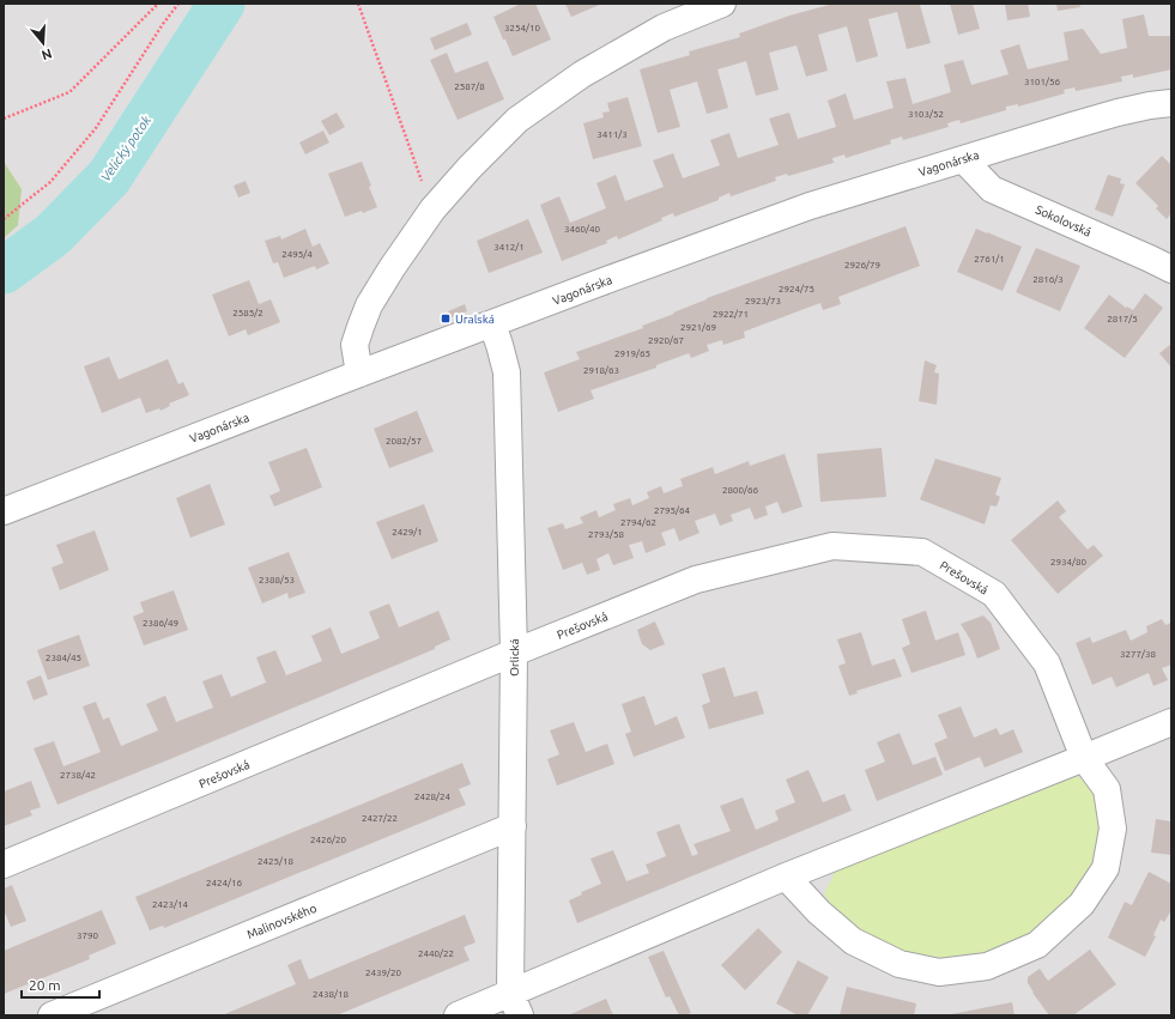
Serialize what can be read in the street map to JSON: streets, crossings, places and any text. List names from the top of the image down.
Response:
{
  "streets": {
    "street": [
      "Vagonárska",
      "Sokolovská",
      "Prešovská",
      "Orlická",
      "Malinovského"
    ]
  },
  "crossings": [
    ["Vagonárska", "Sokolovská"],
    ["Vagonárska", "Orlická"],
    ["Prešovská", "Orlická"],
    ["Orlická", "Malinovského"]
  ],
  "water": ["Velický potok"],
  "places": {
    "transit": ["Uralská"]
  },
  "house_numbers": [
    "3254/10",
    "3101/56",
    "2587/8",
    "3103/52",
    "3411/3",
    "3460/40",
    "3412/1",
    "2495/4",
    "2761/1",
    "2926/79",
    "2816/3",
    "2924/75",
    "2923/73",
    "2585/2",
    "2922/71",
    "2817/5",
    "2921/69",
    "2920/67",
    "2919/65",
    "2918/63",
    "2082/57",
    "2800/66",
    "2795/64",
    "2794/62",
    "2429/1",
    "2793/58",
    "2934/80",
    "2388/53",
    "2386/49",
    "3277/38",
    "2384/45",
    "2738/42",
    "2428/24",
    "2427/22",
    "2426/20",
    "2425/18",
    "2424/16",
    "2423/14",
    "3790",
    "2440/22",
    "2439/20",
    "2438/18"
  ],
  "scale_bar": "20 m",
  "north": "bottom"
}
